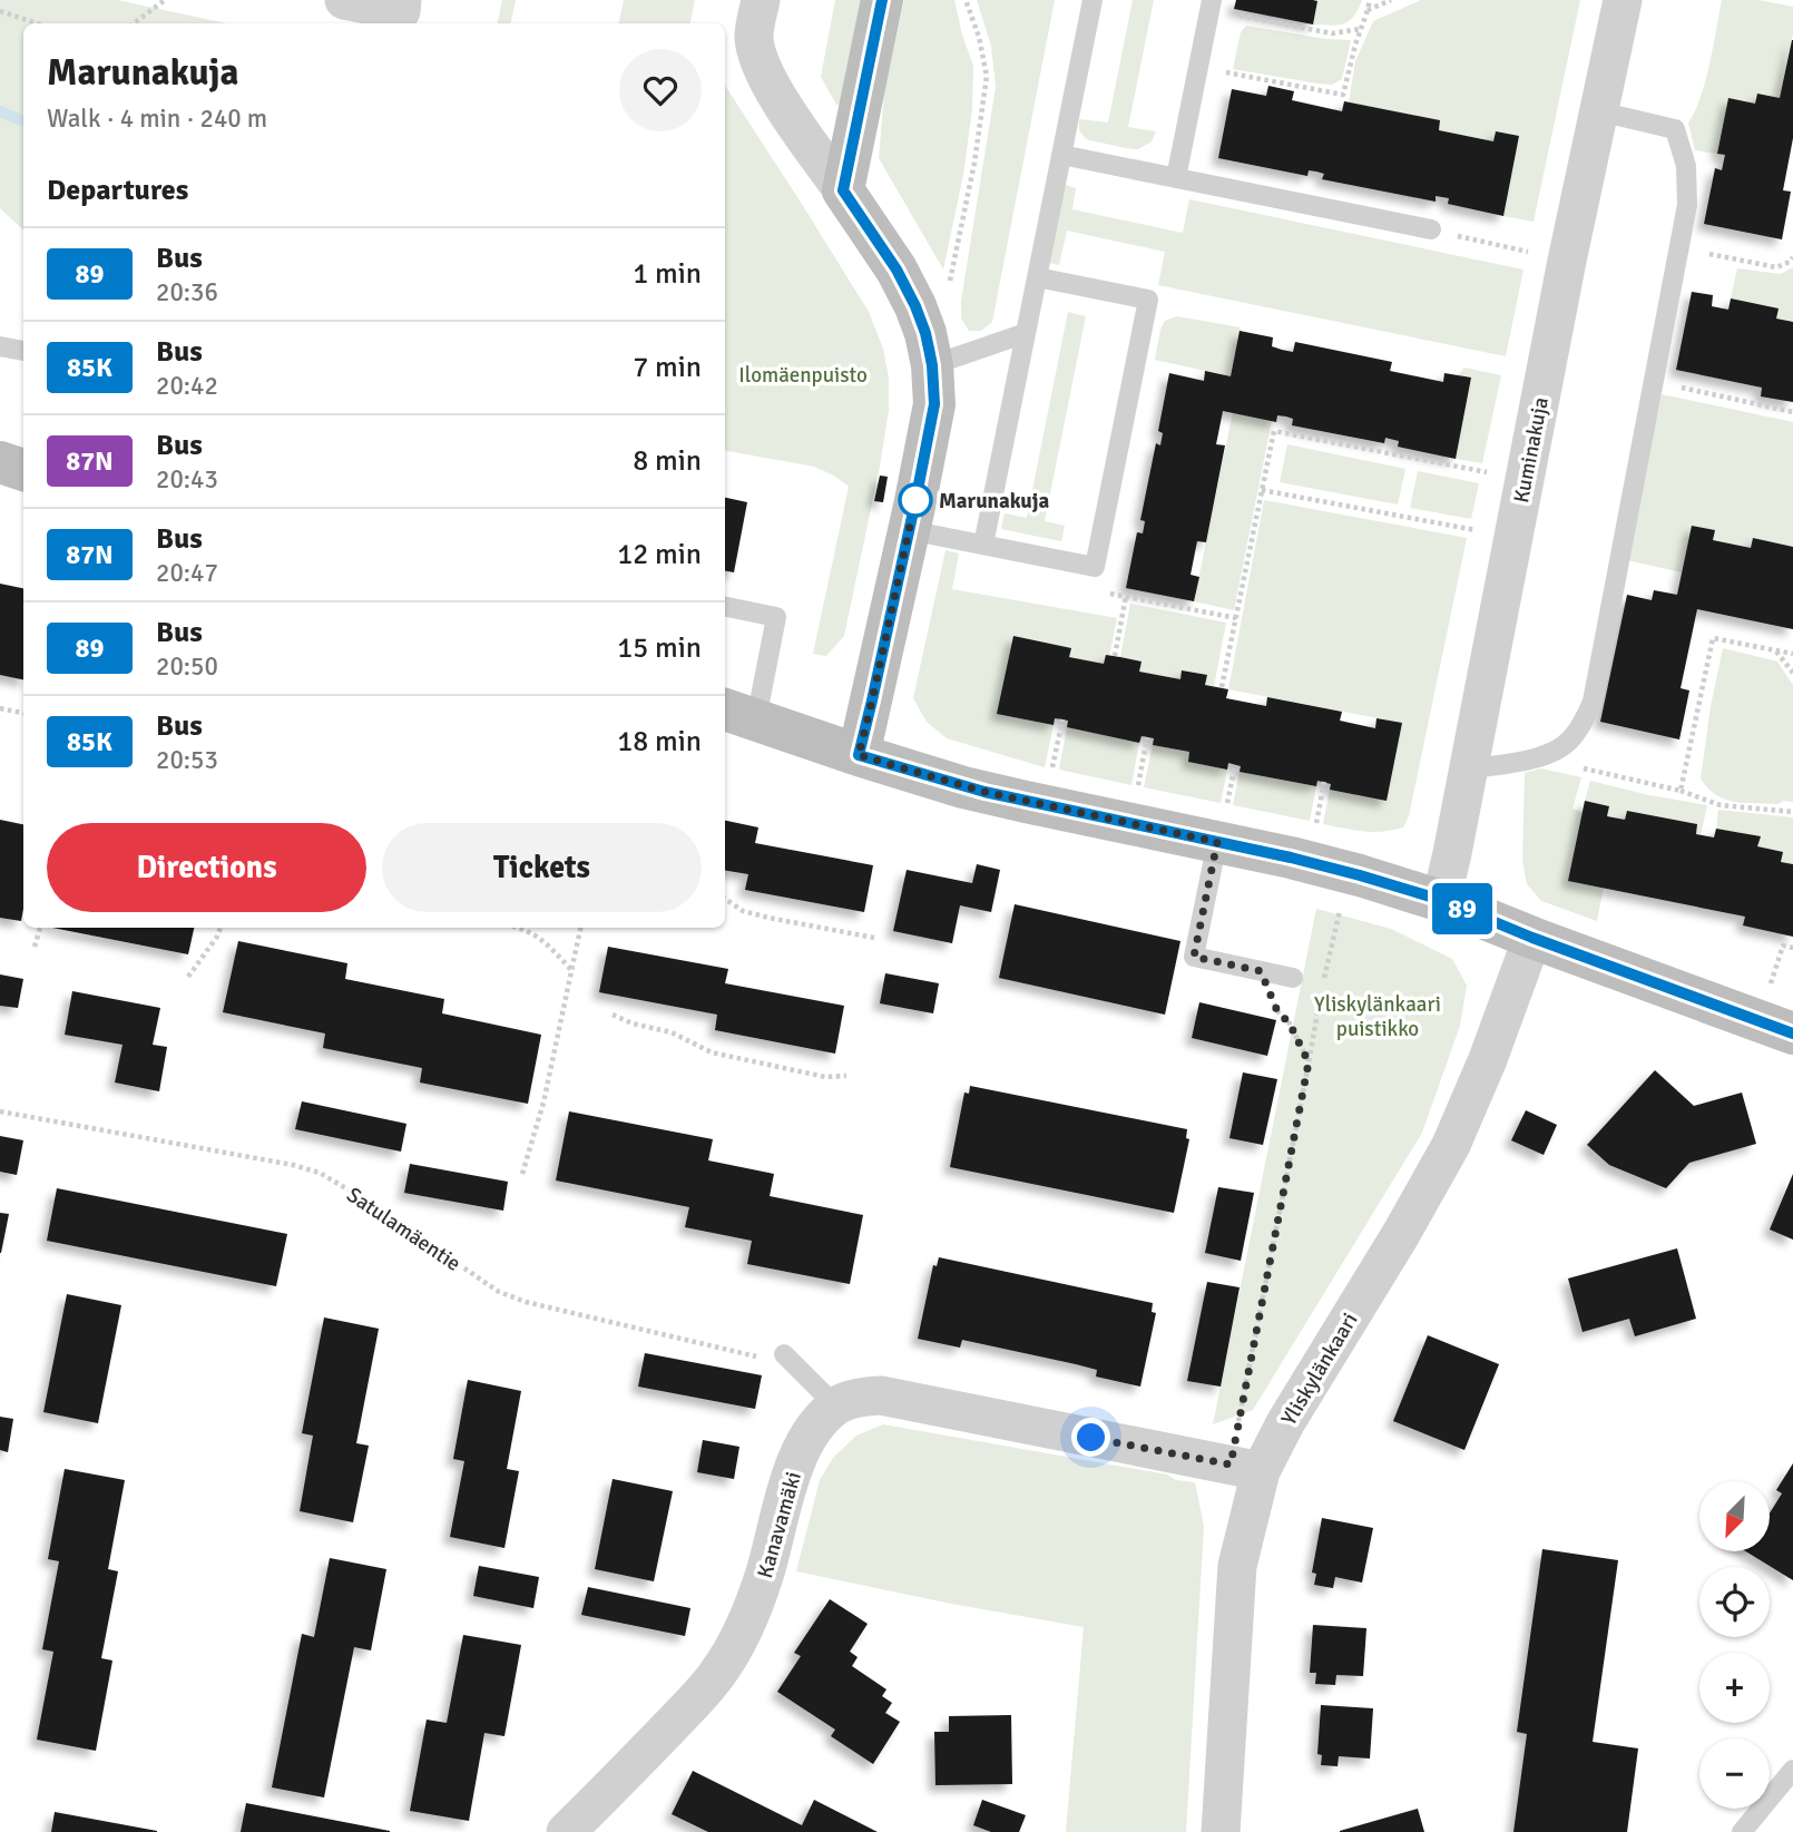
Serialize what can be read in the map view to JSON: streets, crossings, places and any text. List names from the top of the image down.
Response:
{
  "streets": {
    "street": ["Kuminakuja", "Yliskylänkaari", "Kanavamäki"],
    "path": ["Satulamäentie"]
  },
  "parks": ["Ilomäenpuisto", "Yliskylänkaari puistikko"],
  "places": ["Marunakuja"],
  "lines": ["bus line 89"],
  "north": "bottom left",
  "page": {
    "on_map": "89",
    "heading": [
      ["Marunakuja", "Walk · 4 min · 240 m"],
      "Departures"
    ],
    "list": [
      {
        "mark": "89",
        "name": "Bus",
        "note": "20:36",
        "value": "1 min"
      },
      {
        "mark": "85K",
        "name": "Bus",
        "note": "20:42",
        "value": "7 min"
      },
      {
        "mark": "87N",
        "name": "Bus",
        "note": "20:43",
        "value": "8 min"
      },
      {
        "mark": "87N",
        "name": "Bus",
        "note": "20:47",
        "value": "12 min"
      },
      {
        "mark": "89",
        "name": "Bus",
        "note": "20:50",
        "value": "15 min"
      },
      {
        "mark": "85K",
        "name": "Bus",
        "note": "20:53",
        "value": "18 min"
      }
    ],
    "buttons": ["Directions", "Tickets"],
    "map_buttons": ["+", "−"]
  }
}
